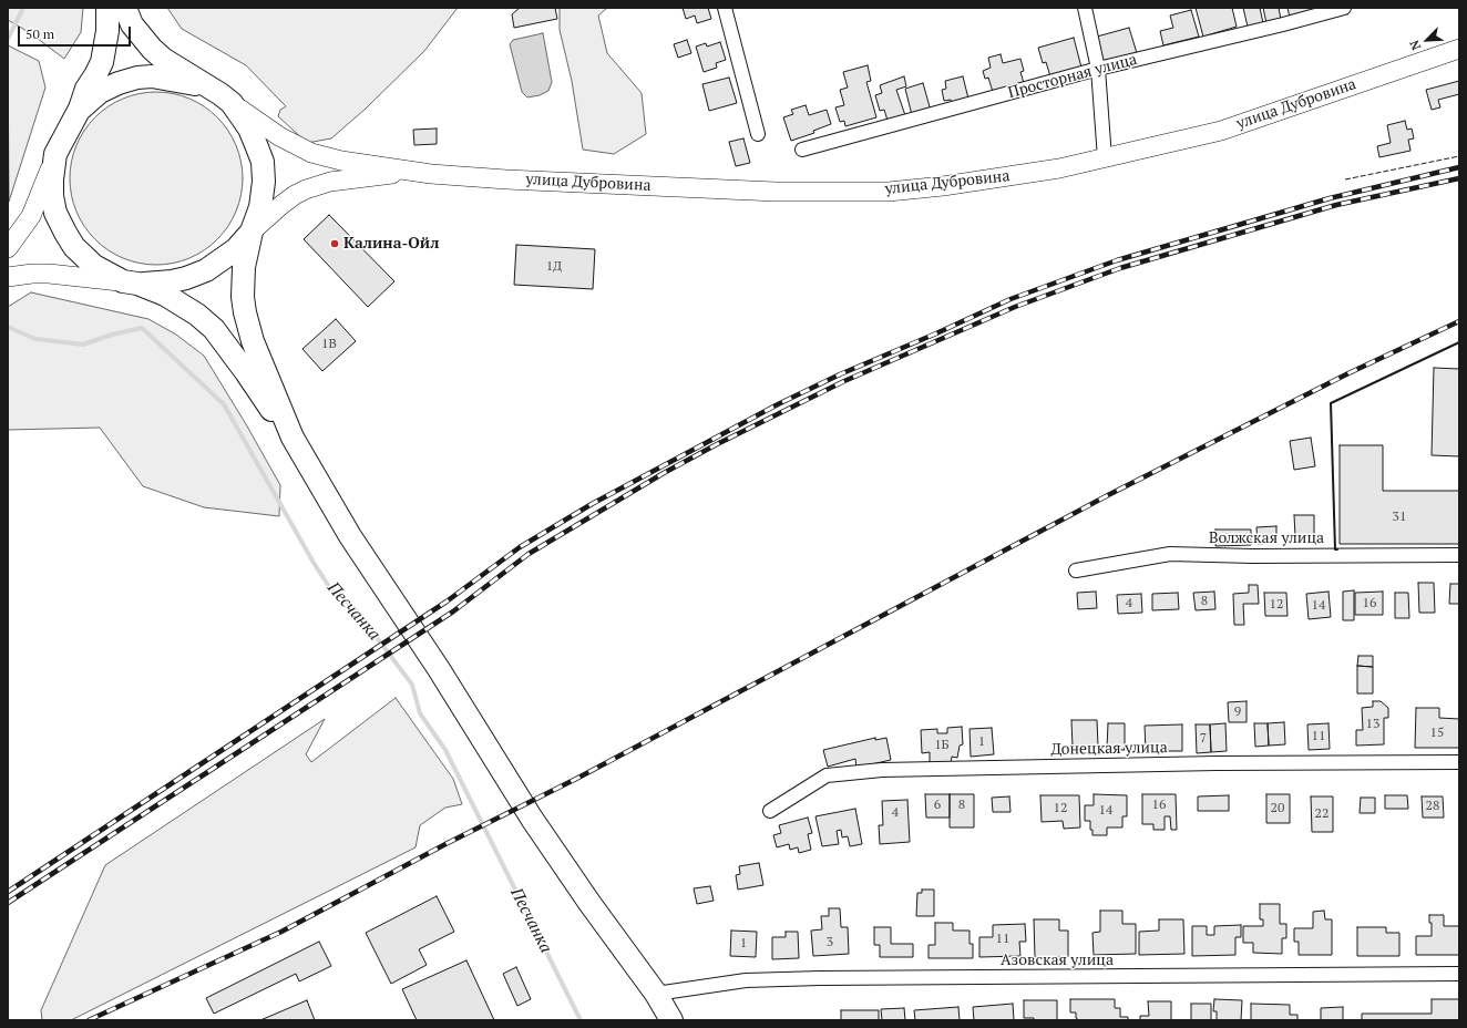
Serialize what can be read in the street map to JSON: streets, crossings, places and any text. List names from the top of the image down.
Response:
{
  "streets": {
    "main road": ["улица Дубровина"],
    "street": [
      "Просторная улица",
      "Волжская улица",
      "Донецкая улица",
      "Азовская улица"
    ]
  },
  "water": ["Песчанка"],
  "places": ["Калина-Ойл"],
  "house_numbers": [
    "1Д",
    "1В",
    "31",
    "8",
    "4",
    "16",
    "12",
    "14",
    "9",
    "13",
    "15",
    "11",
    "7",
    "1",
    "1Б",
    "6",
    "8",
    "16",
    "28",
    "12",
    "20",
    "14",
    "4",
    "22",
    "11",
    "3",
    "1"
  ],
  "scale_bar": "50 m",
  "north": "bottom left"
}
